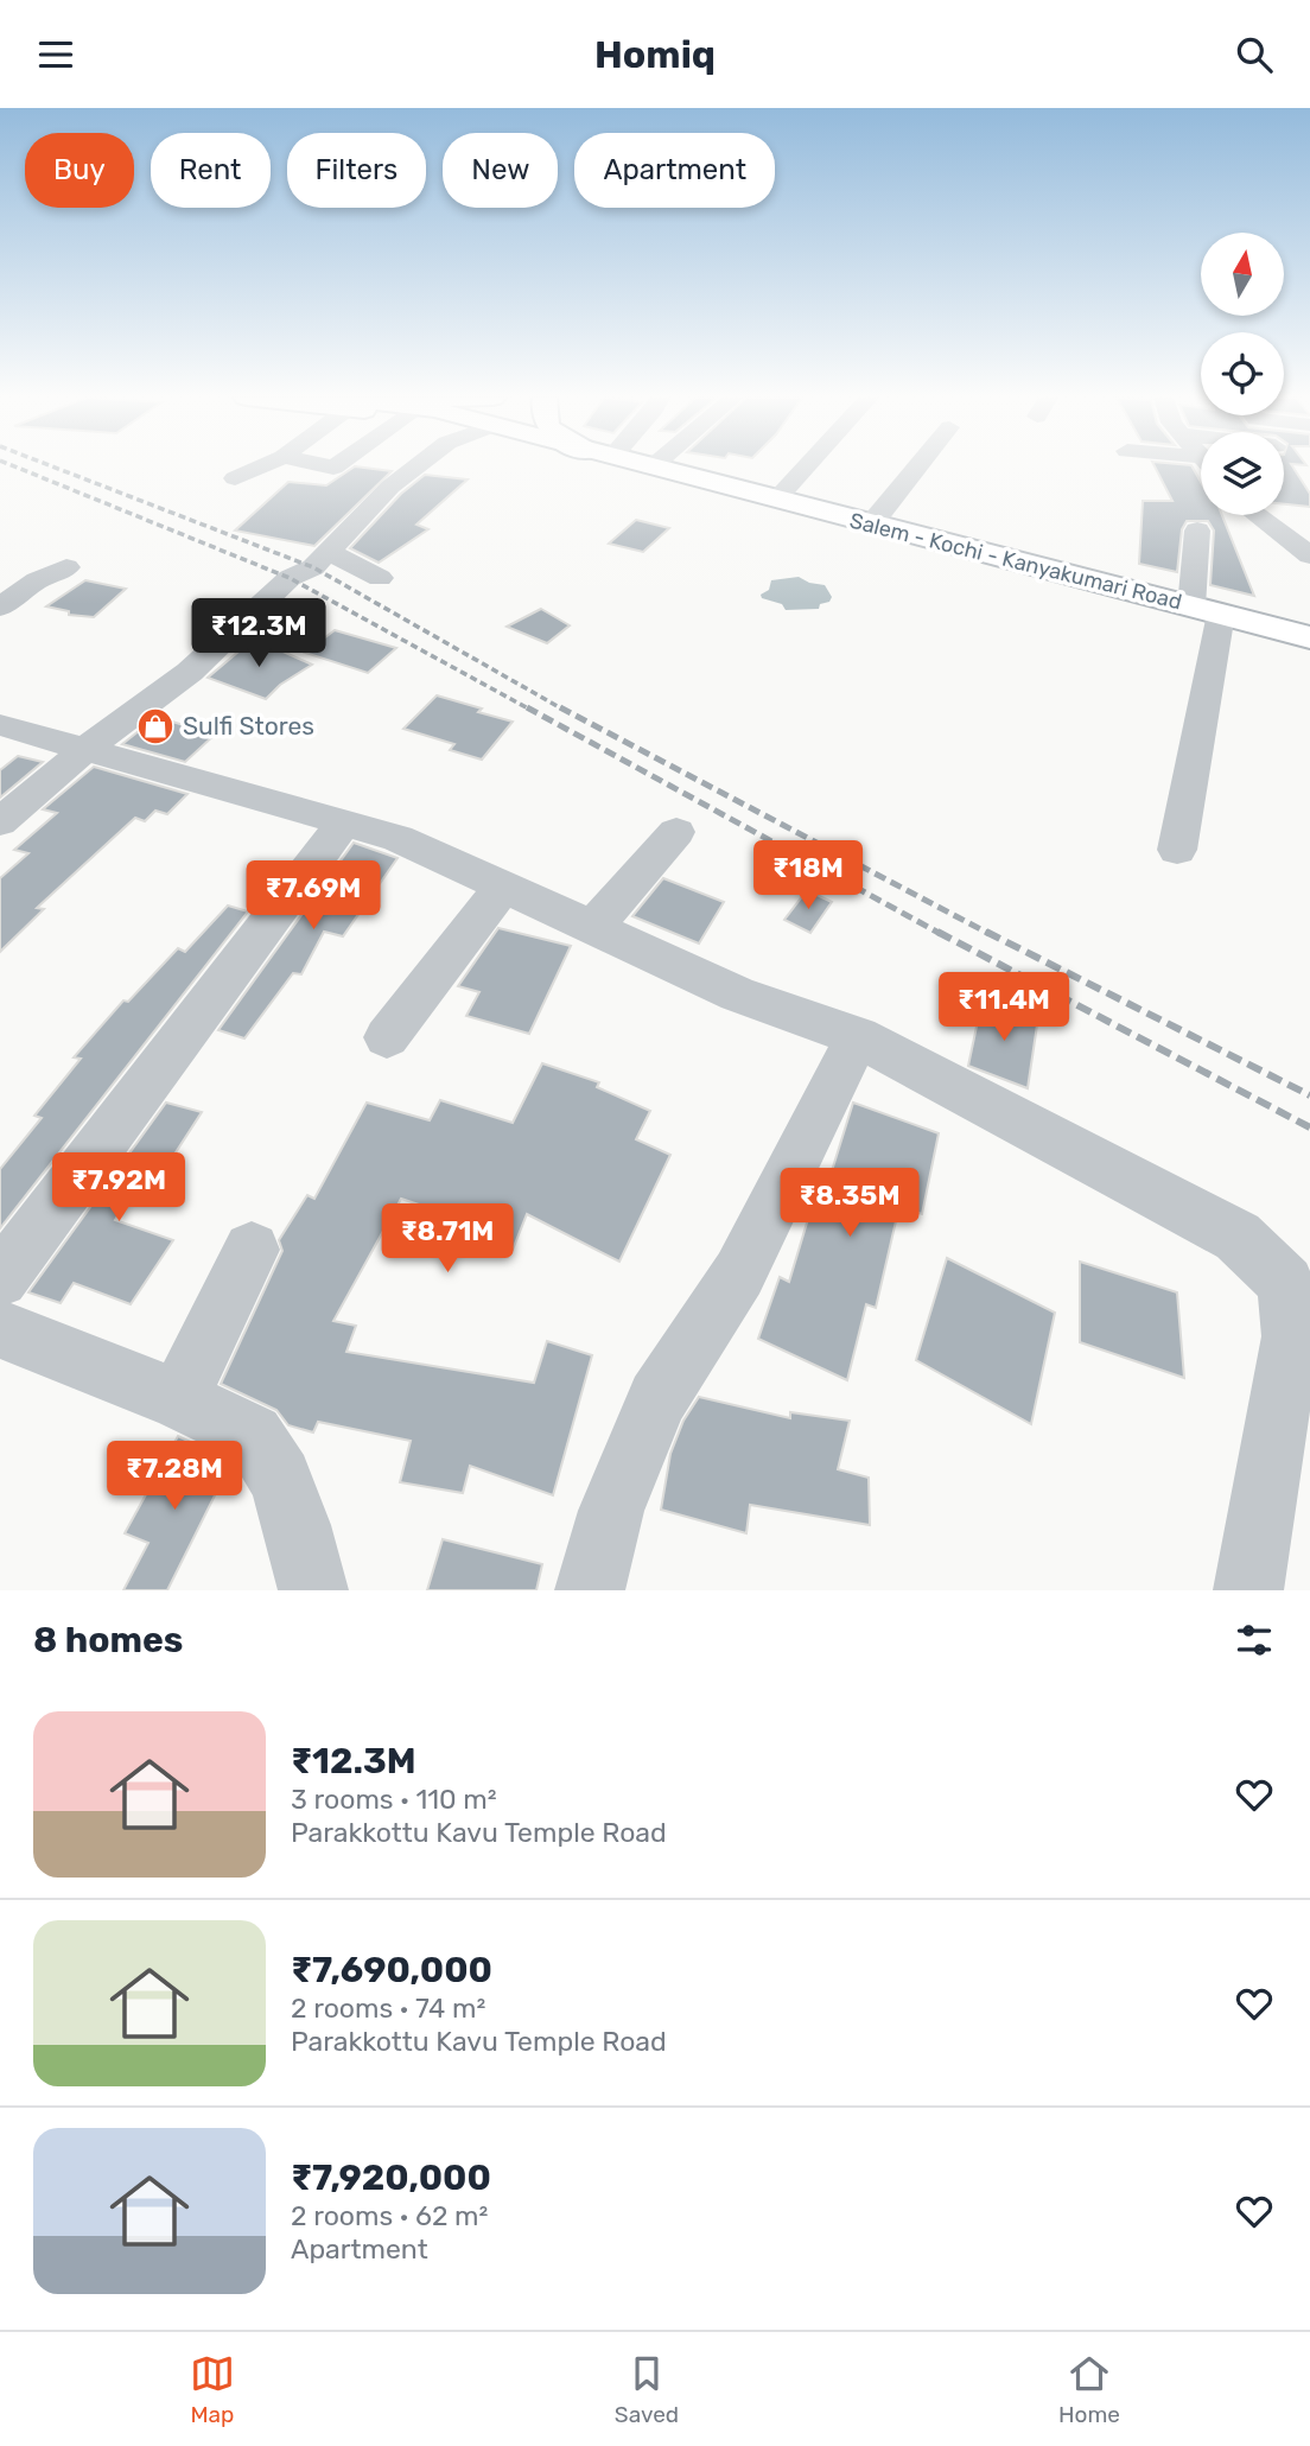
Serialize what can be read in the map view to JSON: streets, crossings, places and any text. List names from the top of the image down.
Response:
{
  "streets": {
    "main road": ["Salem - Kochi - Kanyakumari Road"]
  },
  "places": {
    "shop": ["Sulfi Stores"]
  },
  "north": "top",
  "page": {
    "header": "Homiq",
    "chip": [
      "Buy",
      "Rent",
      "Filters",
      "New",
      "Apartment"
    ],
    "price": [
      "₹12.3M",
      "₹18M",
      "₹7.69M",
      "₹11.4M",
      "₹7.92M",
      "₹8.35M",
      "₹8.71M",
      "₹7.28M"
    ],
    "heading": "8 homes",
    "list": [
      {
        "name": "₹12.3M",
        "note": "3 rooms · 110 m² · Parakkottu Kavu Temple Road"
      },
      {
        "name": "₹7,690,000",
        "note": "2 rooms · 74 m² · Parakkottu Kavu Temple Road"
      },
      {
        "name": "₹7,920,000",
        "note": "2 rooms · 62 m² · Apartment"
      }
    ],
    "tabs": ["Map", "Saved", "Home"]
  }
}
